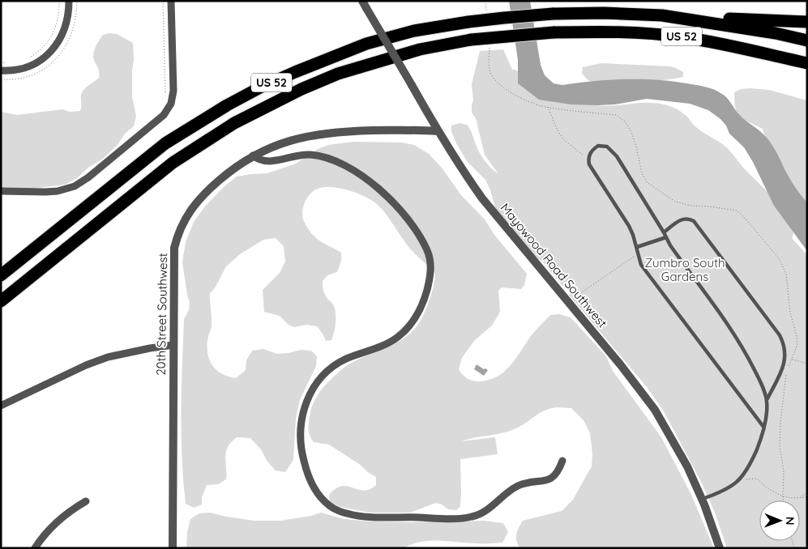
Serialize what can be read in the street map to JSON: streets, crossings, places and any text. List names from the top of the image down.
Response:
{
  "streets": {
    "highway": ["US 52"],
    "street": ["Mayowood Road Southwest", "20th Street Southwest"]
  },
  "crossings": [
    ["Mayowood Road Southwest", "20th Street Southwest"]
  ],
  "parks": ["Zumbro South Gardens"],
  "north": "right"
}
